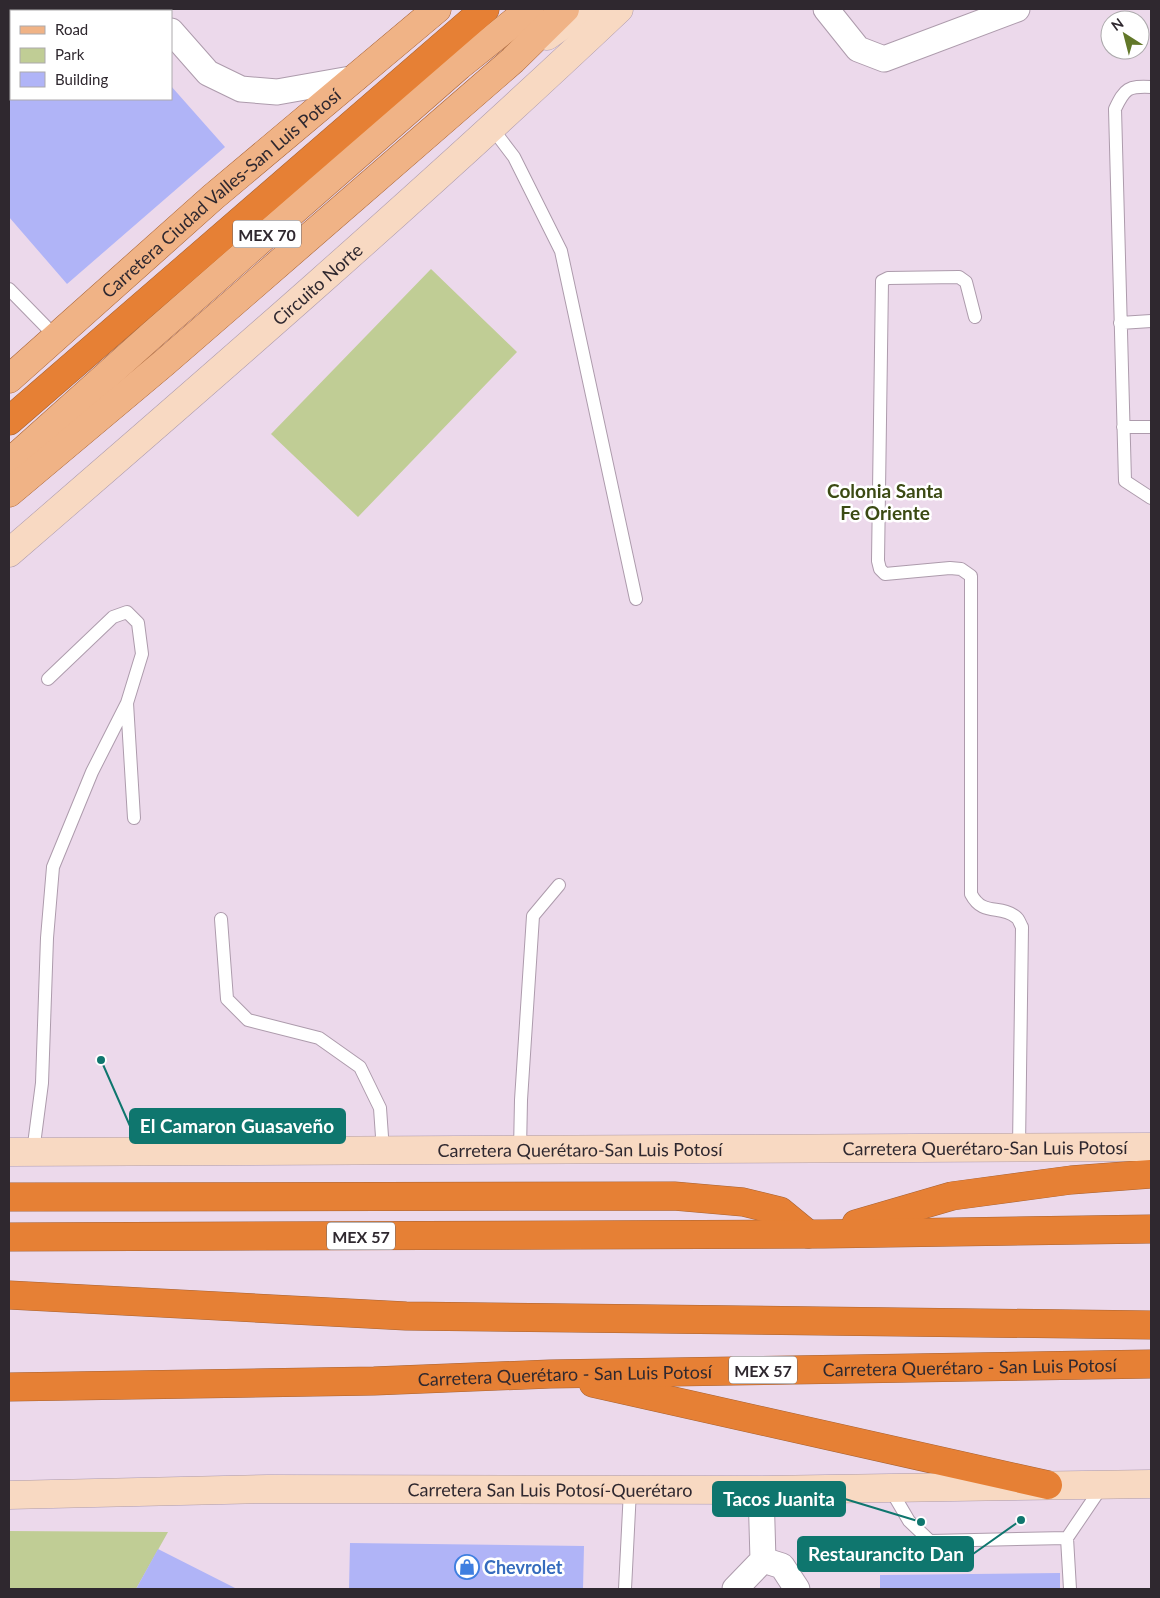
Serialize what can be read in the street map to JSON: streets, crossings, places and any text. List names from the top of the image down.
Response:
{
  "streets": {
    "highway": ["MEX 57", "Carretera Querétaro - San Luis Potosí"],
    "main road": [
      "Carretera Ciudad Valles-San Luis Potosí",
      "MEX 70",
      "Circuito Norte",
      "Carretera Querétaro-San Luis Potosí",
      "Carretera San Luis Potosí-Querétaro"
    ]
  },
  "districts": ["Colonia Santa Fe Oriente"],
  "places": {
    "other": ["El Camaron Guasaveño", "Restaurancito Dan", "Tacos Juanita"],
    "shop": ["Chevrolet"]
  },
  "legend": ["Road", "Park", "Building"],
  "north": "top left"
}
